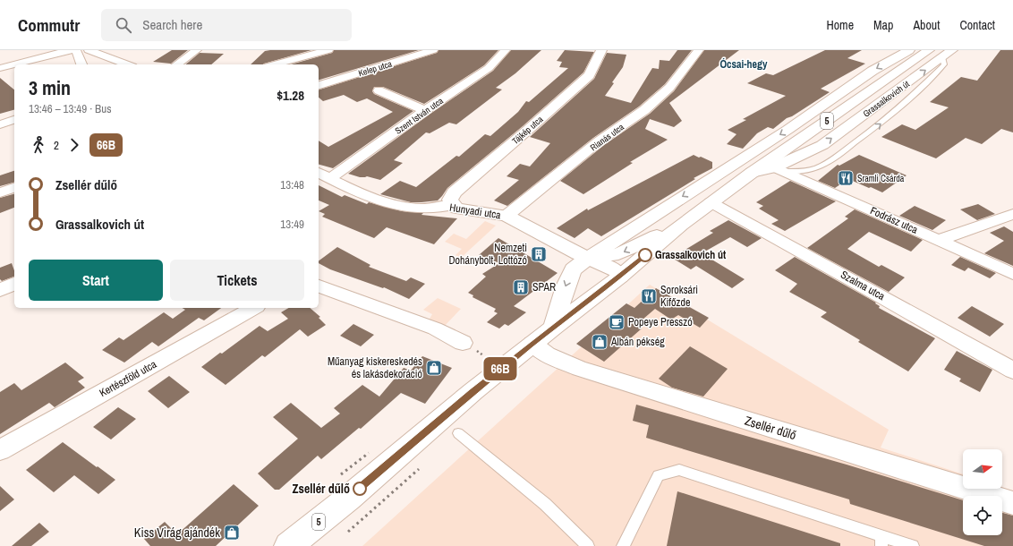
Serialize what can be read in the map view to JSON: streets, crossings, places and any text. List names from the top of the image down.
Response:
{
  "streets": {
    "street": [
      "Kelep utca",
      "Grassalkovich út",
      "Szent István utca",
      "5",
      "Tájkép utca",
      "Rianás utca",
      "Hunyadi utca",
      "Fodrász utca",
      "Szalma utca",
      "Kertészföld utca",
      "Zsellér dűlő"
    ]
  },
  "crossings": [
    ["Grassalkovich út", "Hunyadi utca"],
    ["Grassalkovich út", "Fodrász utca"],
    ["Grassalkovich út", "Szalma utca"],
    ["Grassalkovich út", "Zsellér dűlő"],
    ["Szent István utca", "Hunyadi utca"],
    ["Tájkép utca", "Hunyadi utca"],
    ["Rianás utca", "Hunyadi utca"]
  ],
  "districts": ["Ócsai-hegy"],
  "places": {
    "restaurant": ["Sramli Csárda", "Soroksári Kifőzde"],
    "building": ["Nemzeti Dohánybolt, Lottózó", "SPAR"],
    "other": ["Grassalkovich út", "Zsellér dűlő"],
    "cafe": ["Popeye Presszó"],
    "shop": ["Albán pékség", "Műanyag kiskereskedés és lakásdekoráció", "Kiss Virág ajándék"]
  },
  "lines": ["bus line 66B"],
  "north": "right",
  "page": {
    "header": "Commutr",
    "search": "Search here",
    "nav": [
      "Home",
      "Map",
      "About",
      "Contact"
    ],
    "on_map": "66B",
    "heading": ["3 min", "13:46 – 13:49 · Bus", "$1.28"],
    "legs": ["2", "66B"],
    "list": [
      {
        "name": "Zsellér dűlő",
        "value": "13:48"
      },
      {
        "name": "Grassalkovich út",
        "value": "13:49"
      }
    ],
    "buttons": ["Start", "Tickets"]
  }
}
